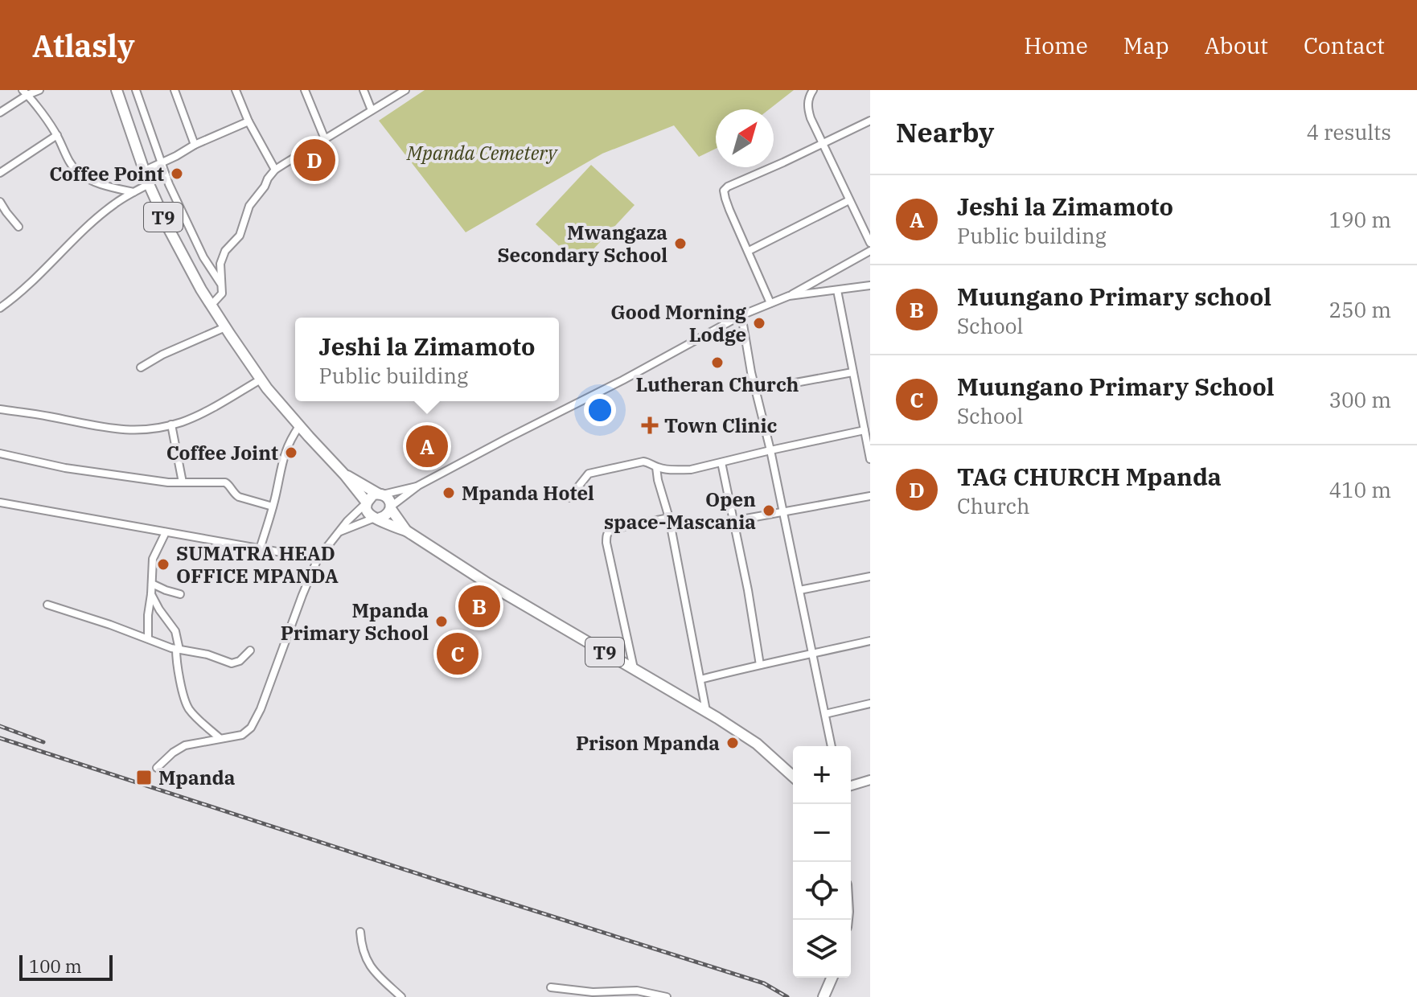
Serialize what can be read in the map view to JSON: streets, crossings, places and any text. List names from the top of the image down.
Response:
{
  "streets": {
    "highway": ["T9"]
  },
  "parks": ["Mpanda Cemetery"],
  "places": {
    "other": [
      "Coffee Point",
      "Mwangaza Secondary School",
      "Good Morning Lodge",
      "Lutheran Church",
      "Coffee Joint",
      "Mpanda Hotel",
      "Open space-Mascania",
      "SUMATRA HEAD OFFICE MPANDA",
      "Mpanda Primary School",
      "Prison Mpanda"
    ],
    "health": ["Town Clinic"],
    "transit": ["Mpanda"]
  },
  "scale_bar": "100 m",
  "north": "top right",
  "page": {
    "header": "Atlasly",
    "nav": [
      "Home",
      "Map",
      "About",
      "Contact"
    ],
    "heading": ["Nearby", "4 results"],
    "pins": [
      "D",
      "A",
      "B",
      "C"
    ],
    "list": [
      {
        "mark": "A",
        "name": "Jeshi la Zimamoto",
        "note": "Public building",
        "value": "190 m"
      },
      {
        "mark": "B",
        "name": "Muungano Primary school",
        "note": "School",
        "value": "250 m"
      },
      {
        "mark": "C",
        "name": "Muungano Primary School",
        "note": "School",
        "value": "300 m"
      },
      {
        "mark": "D",
        "name": "TAG CHURCH Mpanda",
        "note": "Church",
        "value": "410 m"
      }
    ],
    "popup": ["Jeshi la Zimamoto", "Public building"],
    "map_buttons": ["+", "−"],
    "scale": "100 m"
  }
}
